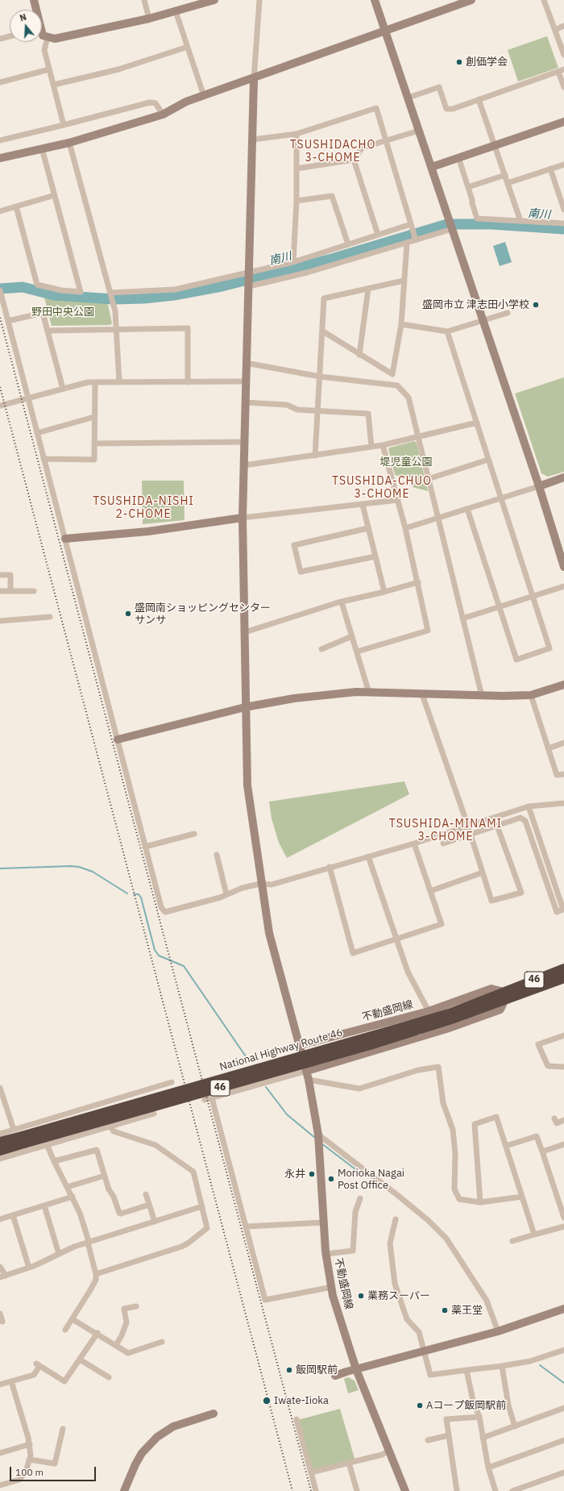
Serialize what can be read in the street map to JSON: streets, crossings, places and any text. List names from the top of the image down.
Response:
{
  "streets": {
    "highway": ["46", "National Highway Route 46"],
    "street": ["不動盛岡線"]
  },
  "crossings": [
    ["不動盛岡線", "National Highway Route 46"]
  ],
  "districts": [
    "TSUSHIDACHO 3-CHOME",
    "TSUSHIDA-CHUO 3-CHOME",
    "TSUSHIDA-NISHI 2-CHOME",
    "TSUSHIDA-MINAMI 3-CHOME"
  ],
  "water": ["南川"],
  "parks": ["野田中央公園", "堤児童公園"],
  "places": [
    "創価学会",
    "盛岡市立 津志田小学校",
    "盛岡南ショッピングセンター サンサ",
    "永井",
    "Morioka Nagai Post Office",
    "業務スーパー",
    "薬王堂",
    "飯岡駅前",
    "Iwate-Iioka",
    "Aコープ飯岡駅前"
  ],
  "scale_bar": "100 m",
  "north": "top"
}
